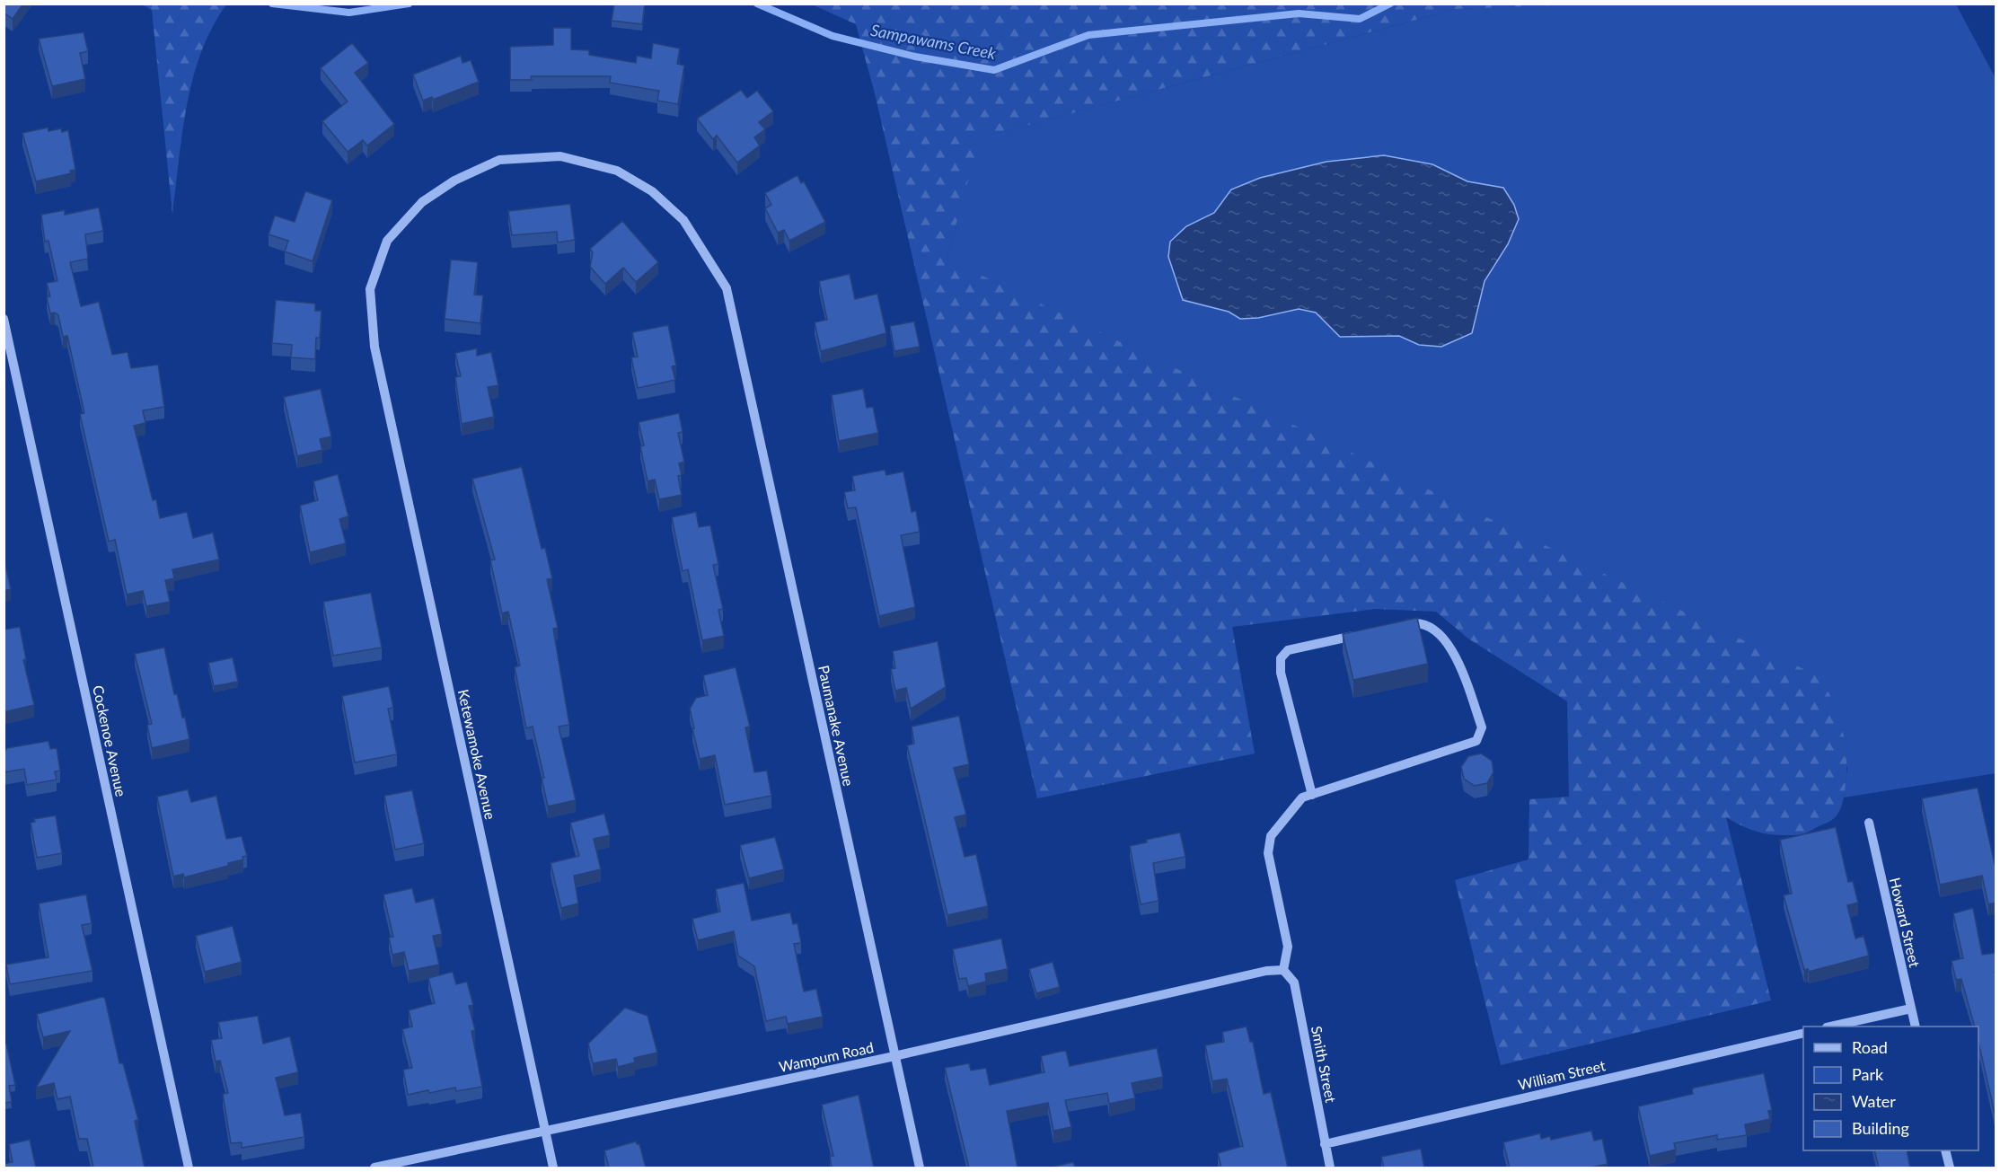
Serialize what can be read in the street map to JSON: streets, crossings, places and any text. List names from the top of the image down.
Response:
{
  "streets": {
    "street": [
      "Paumanake Avenue",
      "Cockenoe Avenue",
      "Ketewamoke Avenue",
      "Howard Street",
      "Wampum Road",
      "Smith Street",
      "William Street"
    ]
  },
  "crossings": [
    ["Paumanake Avenue", "Ketewamoke Avenue"],
    ["Paumanake Avenue", "Wampum Road"],
    ["Ketewamoke Avenue", "Wampum Road"],
    ["Wampum Road", "Smith Street"],
    ["Smith Street", "William Street"]
  ],
  "water": ["Sampawams Creek"],
  "legend": [
    "Road",
    "Park",
    "Water",
    "Building"
  ]
}
